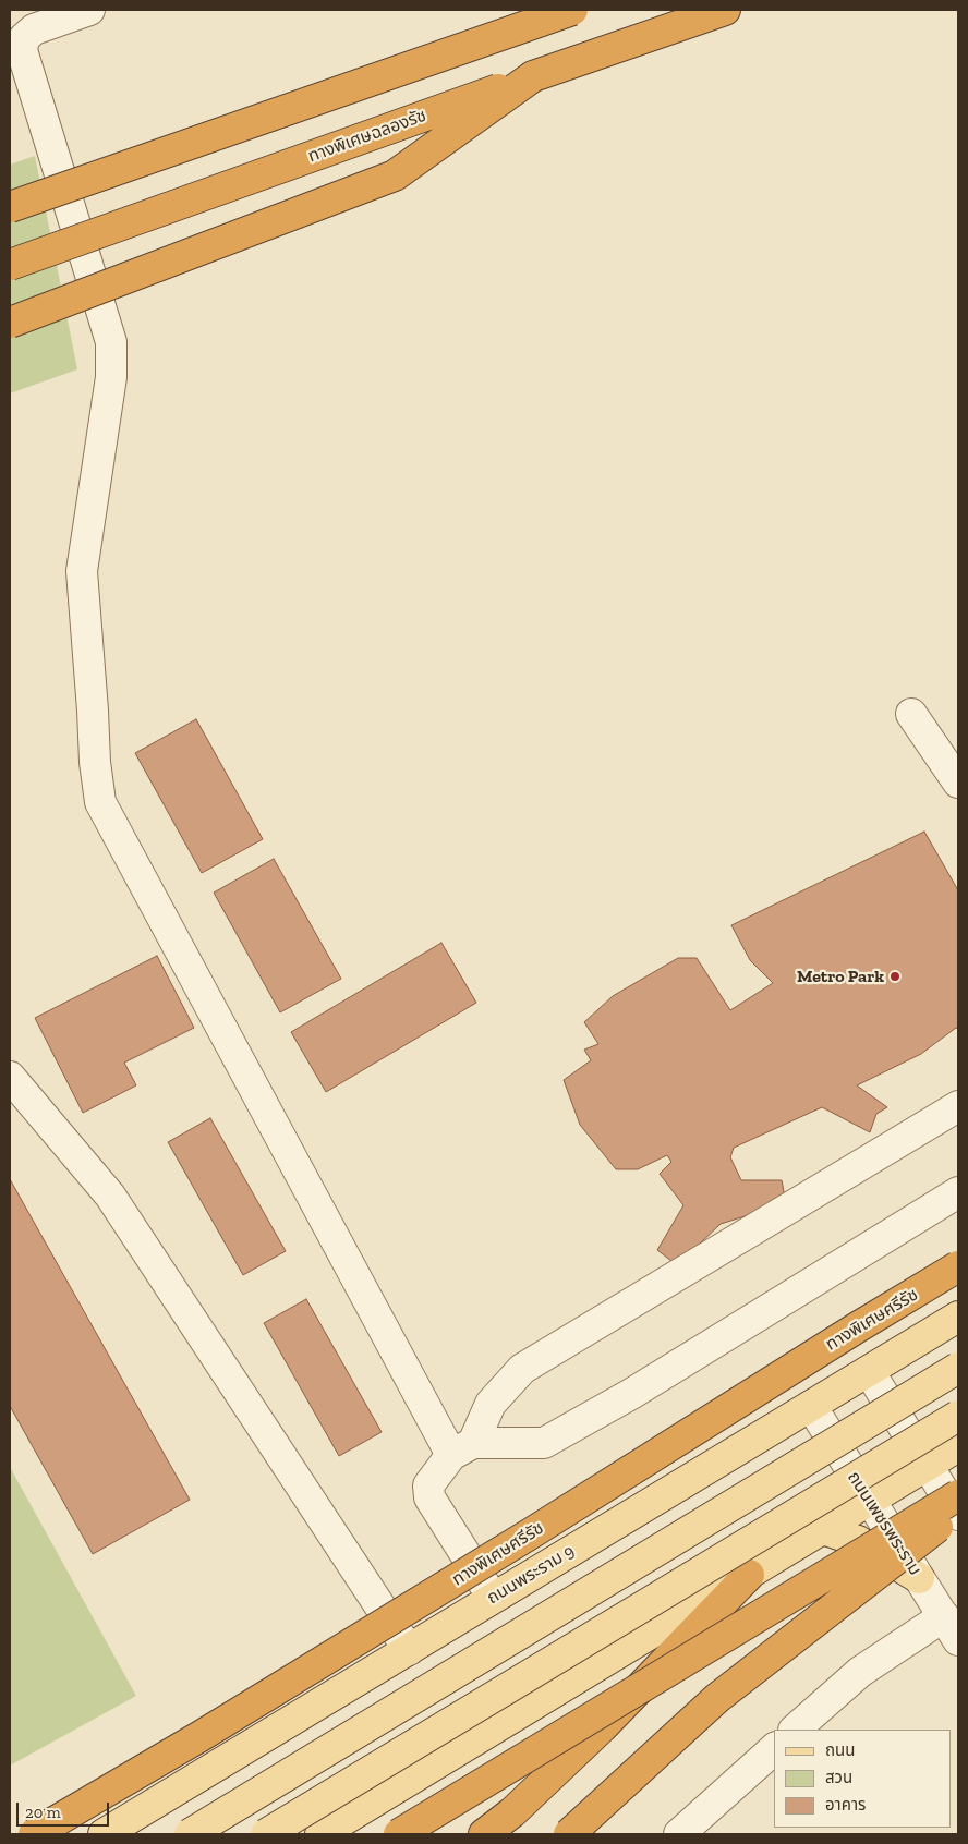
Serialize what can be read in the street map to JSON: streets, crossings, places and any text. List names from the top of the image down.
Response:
{
  "streets": {
    "highway": ["ทางพิเศษฉลองรัช", "ทางพิเศษศรีรัช"],
    "main road": ["ถนนพระราม 9"],
    "street": ["ถนนเพชรพระราม"]
  },
  "crossings": [
    ["ถนนเพชรพระราม", "ถนนพระราม 9"]
  ],
  "places": ["Metro Park"],
  "legend": ["ถนน", "สวน", "อาคาร"],
  "scale_bar": "20 m"
}
